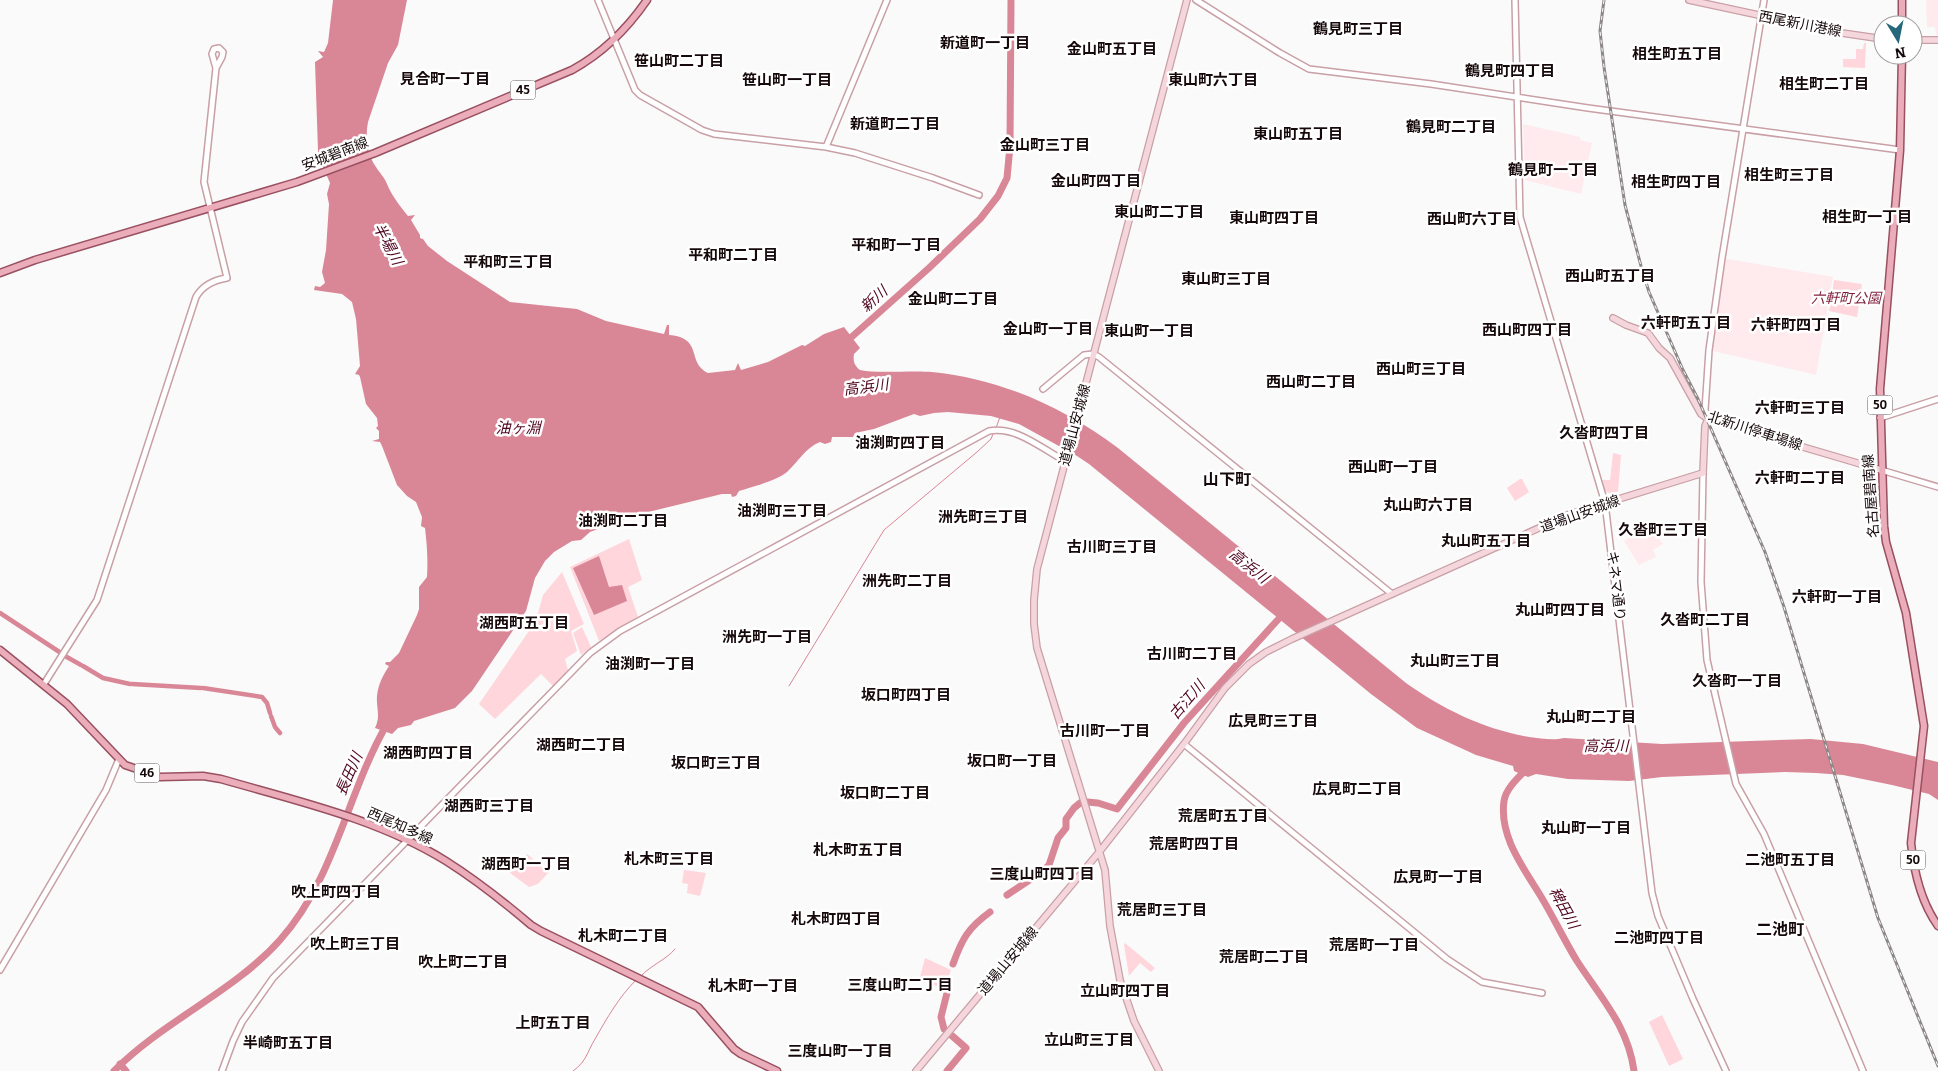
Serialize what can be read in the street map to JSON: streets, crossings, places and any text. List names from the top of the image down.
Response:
{
  "streets": {
    "main road": [
      "西尾新川港線",
      "45",
      "安城碧南線",
      "50",
      "道場山安城線",
      "北新川停車場線",
      "名古屋碧南線",
      "46",
      "西尾知多線"
    ],
    "street": ["キネマ通り"]
  },
  "crossings": [
    ["道場山安城線", "キネマ通り"],
    ["北新川停車場線", "名古屋碧南線"]
  ],
  "districts": [
    "鶴見町三丁目",
    "新道町一丁目",
    "金山町五丁目",
    "相生町五丁目",
    "笹山町二丁目",
    "鶴見町四丁目",
    "見合町一丁目",
    "笹山町一丁目",
    "東山町六丁目",
    "相生町二丁目",
    "新道町二丁目",
    "鶴見町二丁目",
    "東山町五丁目",
    "金山町三丁目",
    "鶴見町一丁目",
    "相生町三丁目",
    "金山町四丁目",
    "相生町四丁目",
    "東山町二丁目",
    "相生町一丁目",
    "東山町四丁目",
    "西山町六丁目",
    "平和町一丁目",
    "平和町二丁目",
    "平和町三丁目",
    "西山町五丁目",
    "東山町三丁目",
    "金山町二丁目",
    "六軒町五丁目",
    "六軒町四丁目",
    "金山町一丁目",
    "西山町四丁目",
    "東山町一丁目",
    "西山町三丁目",
    "西山町二丁目",
    "六軒町三丁目",
    "久沓町四丁目",
    "油渕町四丁目",
    "西山町一丁目",
    "六軒町二丁目",
    "山下町",
    "丸山町六丁目",
    "油渕町三丁目",
    "洲先町三丁目",
    "油渕町二丁目",
    "久沓町三丁目",
    "丸山町五丁目",
    "古川町三丁目",
    "洲先町二丁目",
    "六軒町一丁目",
    "丸山町四丁目",
    "久沓町二丁目",
    "湖西町五丁目",
    "洲先町一丁目",
    "古川町二丁目",
    "丸山町三丁目",
    "油渕町一丁目",
    "久沓町一丁目",
    "坂口町四丁目",
    "丸山町二丁目",
    "広見町三丁目",
    "古川町一丁目",
    "湖西町二丁目",
    "湖西町四丁目",
    "坂口町一丁目",
    "坂口町三丁目",
    "広見町二丁目",
    "坂口町二丁目",
    "湖西町三丁目",
    "荒居町五丁目",
    "丸山町一丁目",
    "荒居町四丁目",
    "札木町五丁目",
    "札木町三丁目",
    "二池町五丁目",
    "湖西町一丁目",
    "三度山町四丁目",
    "広見町一丁目",
    "吹上町四丁目",
    "荒居町三丁目",
    "札木町四丁目",
    "二池町",
    "札木町二丁目",
    "二池町四丁目",
    "吹上町三丁目",
    "荒居町一丁目",
    "荒居町二丁目",
    "吹上町二丁目",
    "三度山町二丁目",
    "札木町一丁目",
    "立山町四丁目",
    "上町五丁目",
    "立山町三丁目",
    "半崎町五丁目",
    "三度山町一丁目"
  ],
  "water": [
    "半場川",
    "新川",
    "高浜川",
    "油ヶ淵",
    "古江川",
    "長田川",
    "稗田川"
  ],
  "parks": ["六軒町公園"],
  "north": "bottom"
}
